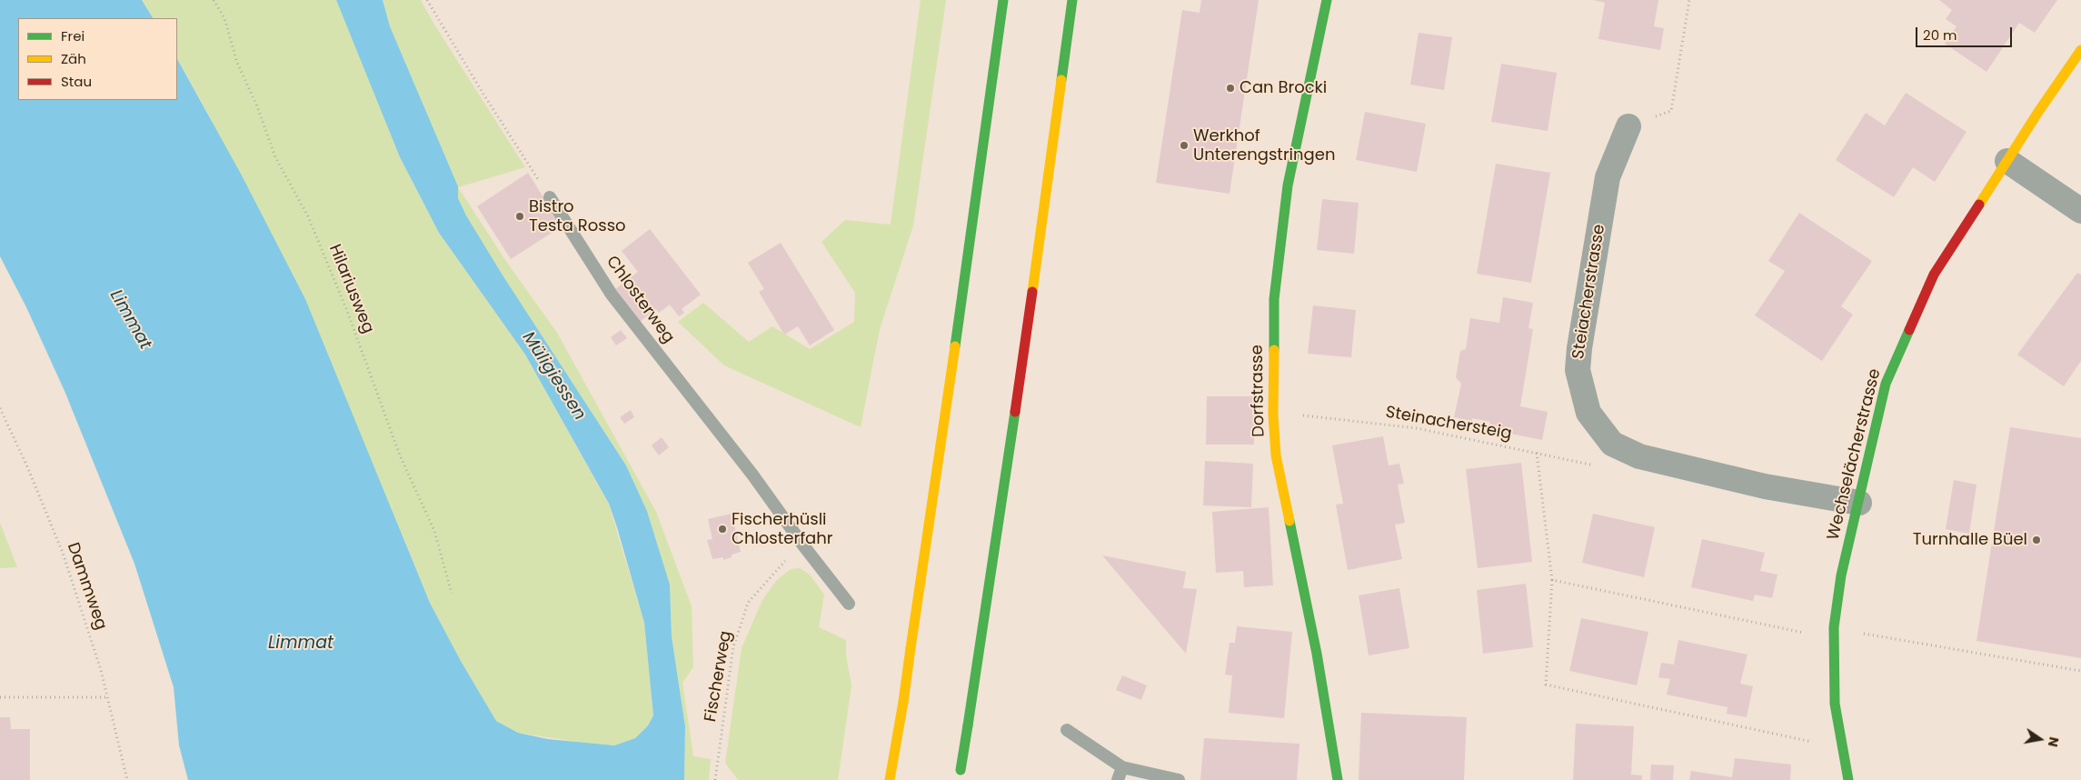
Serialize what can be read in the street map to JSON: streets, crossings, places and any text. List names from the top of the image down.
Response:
{
  "streets": {
    "main road": ["Dorfstrasse", "Wechselächerstrasse"],
    "street": ["Steiacherstrasse"],
    "lane": ["Chlosterweg"],
    "path": [
      "Hilariusweg",
      "Steinachersteig",
      "Dammweg",
      "Fischerweg"
    ]
  },
  "crossings": [
    ["Steiacherstrasse", "Wechselächerstrasse"],
    ["Chlosterweg", "Fischerweg"]
  ],
  "water": ["Limmat", "Müligiessen"],
  "places": [
    "Can Brocki",
    "Werkhof Unterengstringen",
    "Bistro Testa Rosso",
    "Fischerhüsli Chlosterfahr",
    "Turnhalle Büel"
  ],
  "legend": ["Frei", "Zäh", "Stau"],
  "scale_bar": "20 m",
  "north": "right"
}
